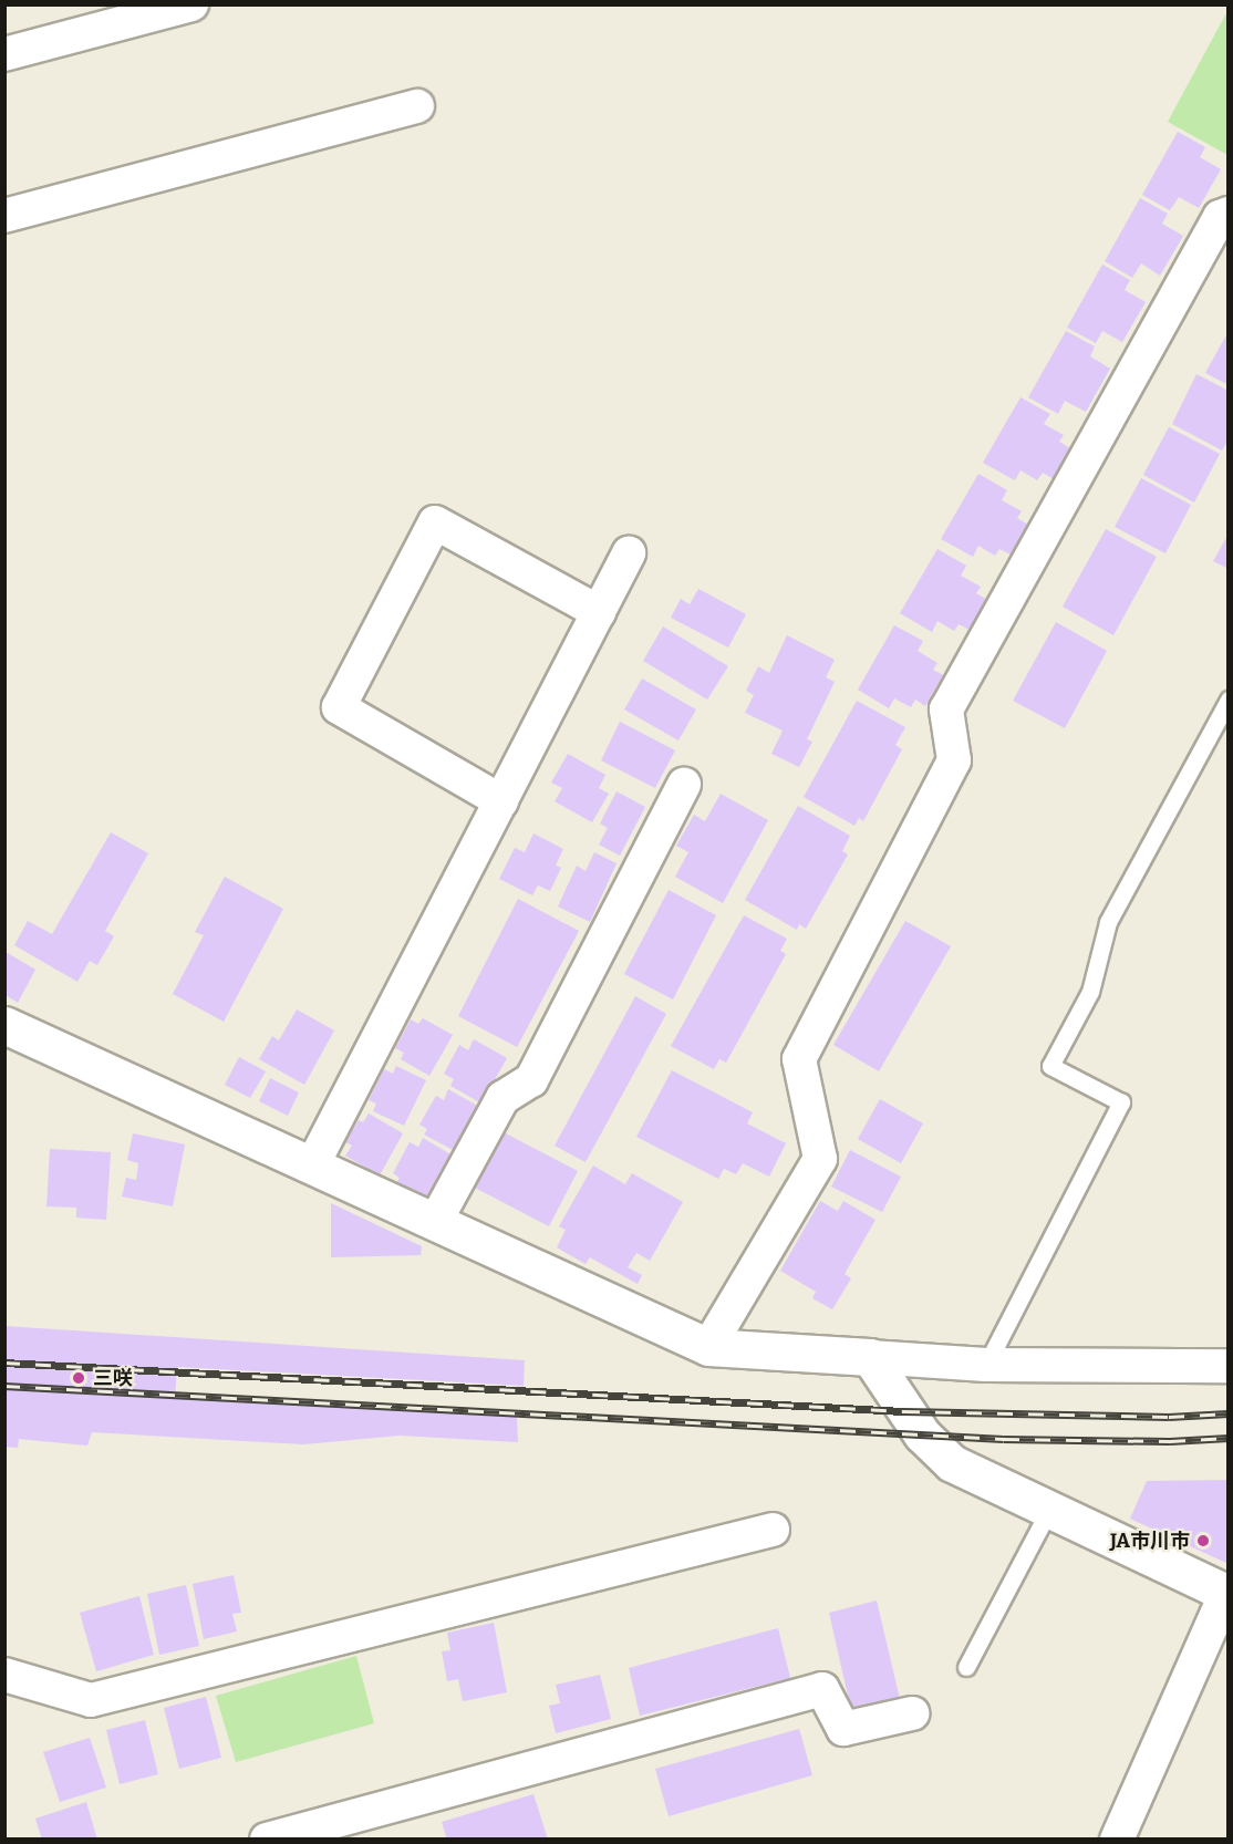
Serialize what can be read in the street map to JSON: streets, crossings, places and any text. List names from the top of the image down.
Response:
{
  "places": ["三咲", "JA市川市"]
}
